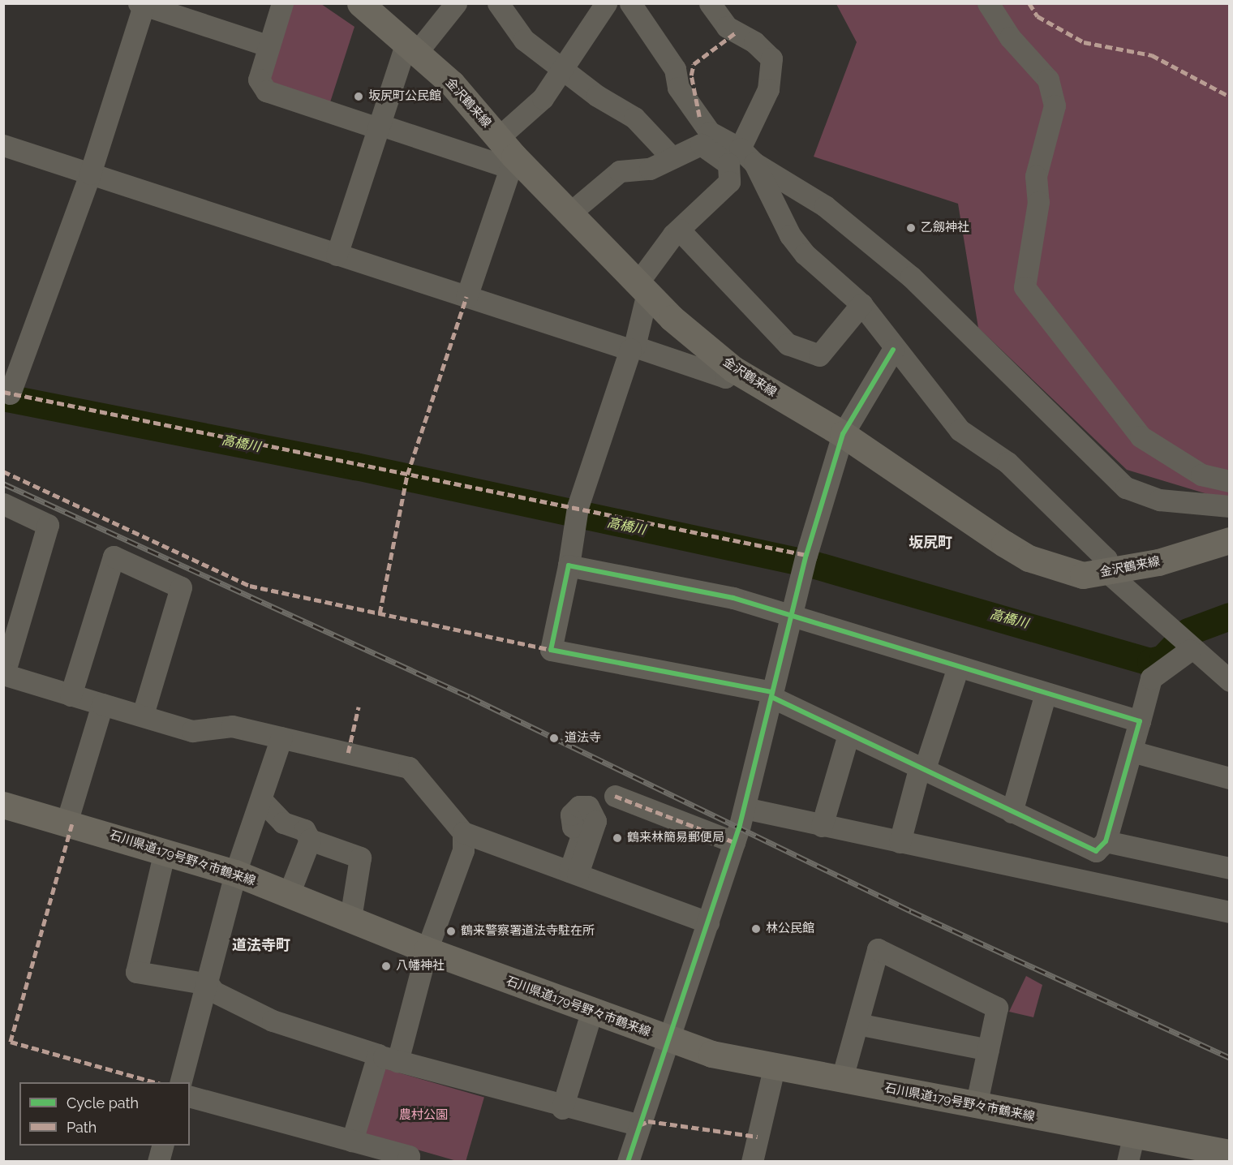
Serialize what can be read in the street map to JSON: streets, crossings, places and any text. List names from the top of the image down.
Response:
{
  "streets": {
    "main road": ["金沢鶴来線", "石川県道179号野々市鶴来線"]
  },
  "districts": ["坂尻町", "道法寺町"],
  "water": ["高橋川"],
  "parks": ["農村公園"],
  "places": [
    "坂尻町公民館",
    "乙劔神社",
    "道法寺",
    "鶴来林簡易郵便局",
    "林公民館",
    "鶴来警察署道法寺駐在所",
    "八幡神社"
  ],
  "legend": ["Cycle path", "Path"]
}
